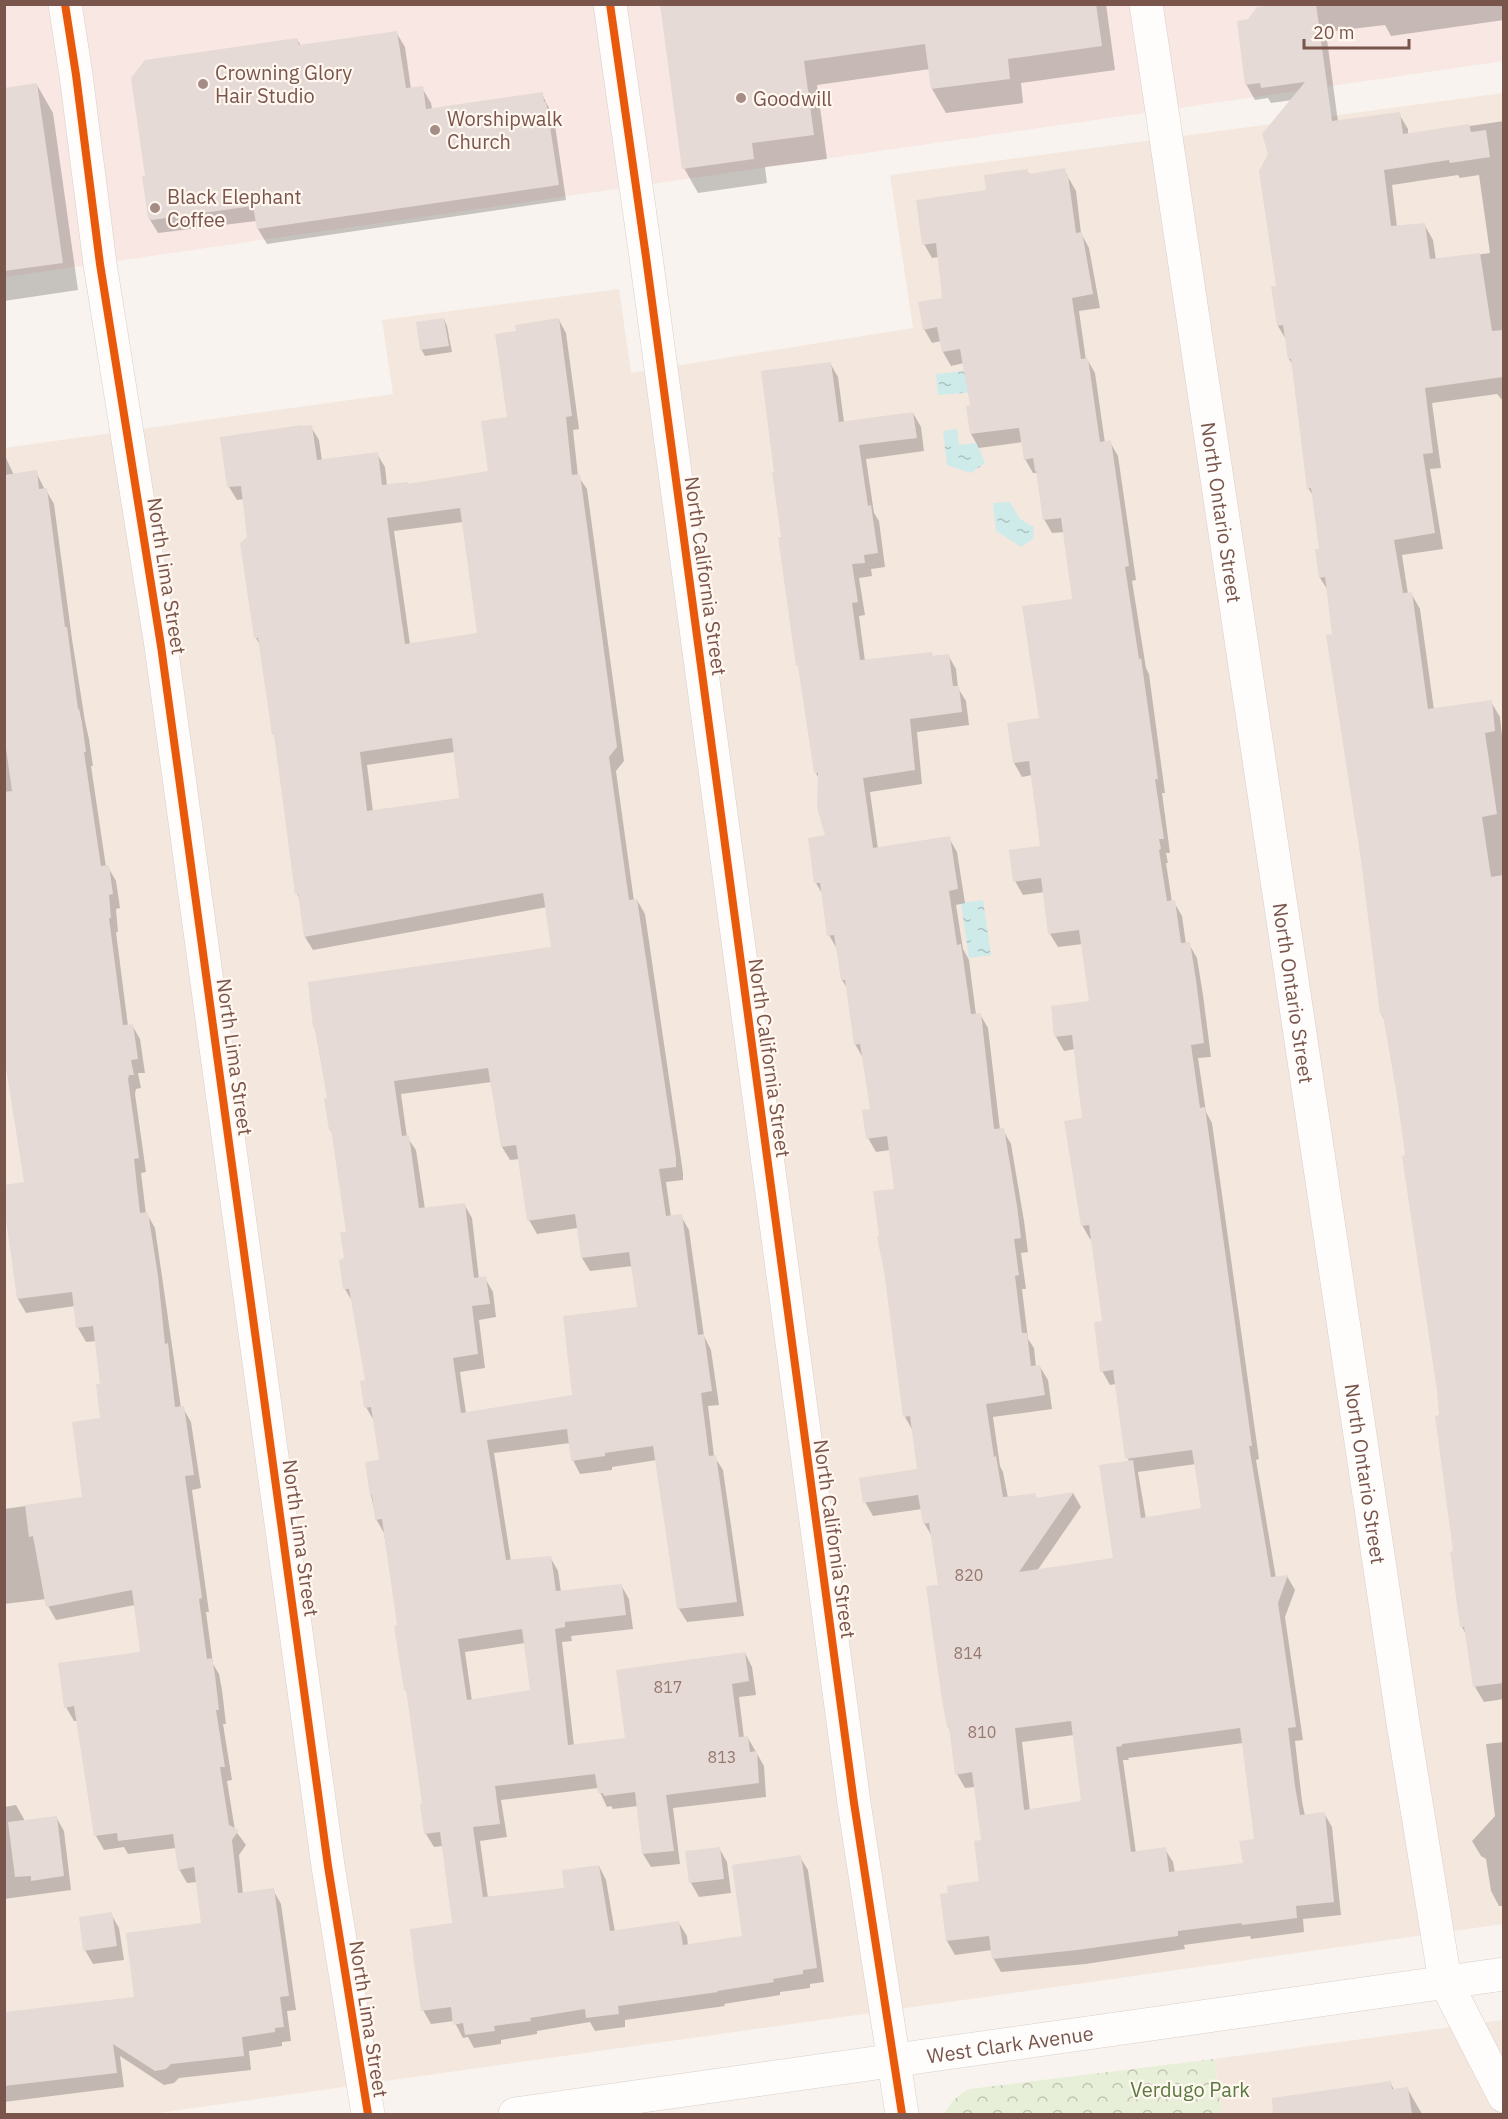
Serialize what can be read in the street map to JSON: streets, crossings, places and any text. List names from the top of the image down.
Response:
{
  "streets": {
    "street": [
      "North Ontario Street",
      "North Lima Street",
      "North California Street",
      "West Clark Avenue"
    ]
  },
  "crossings": [
    ["North Ontario Street", "West Clark Avenue"],
    ["North California Street", "West Clark Avenue"]
  ],
  "parks": ["Verdugo Park"],
  "places": [
    "Crowning Glory Hair Studio",
    "Goodwill",
    "Worshipwalk Church",
    "Black Elephant Coffee"
  ],
  "house_numbers": [
    "820",
    "814",
    "817",
    "810",
    "813"
  ],
  "scale_bar": "20 m"
}
